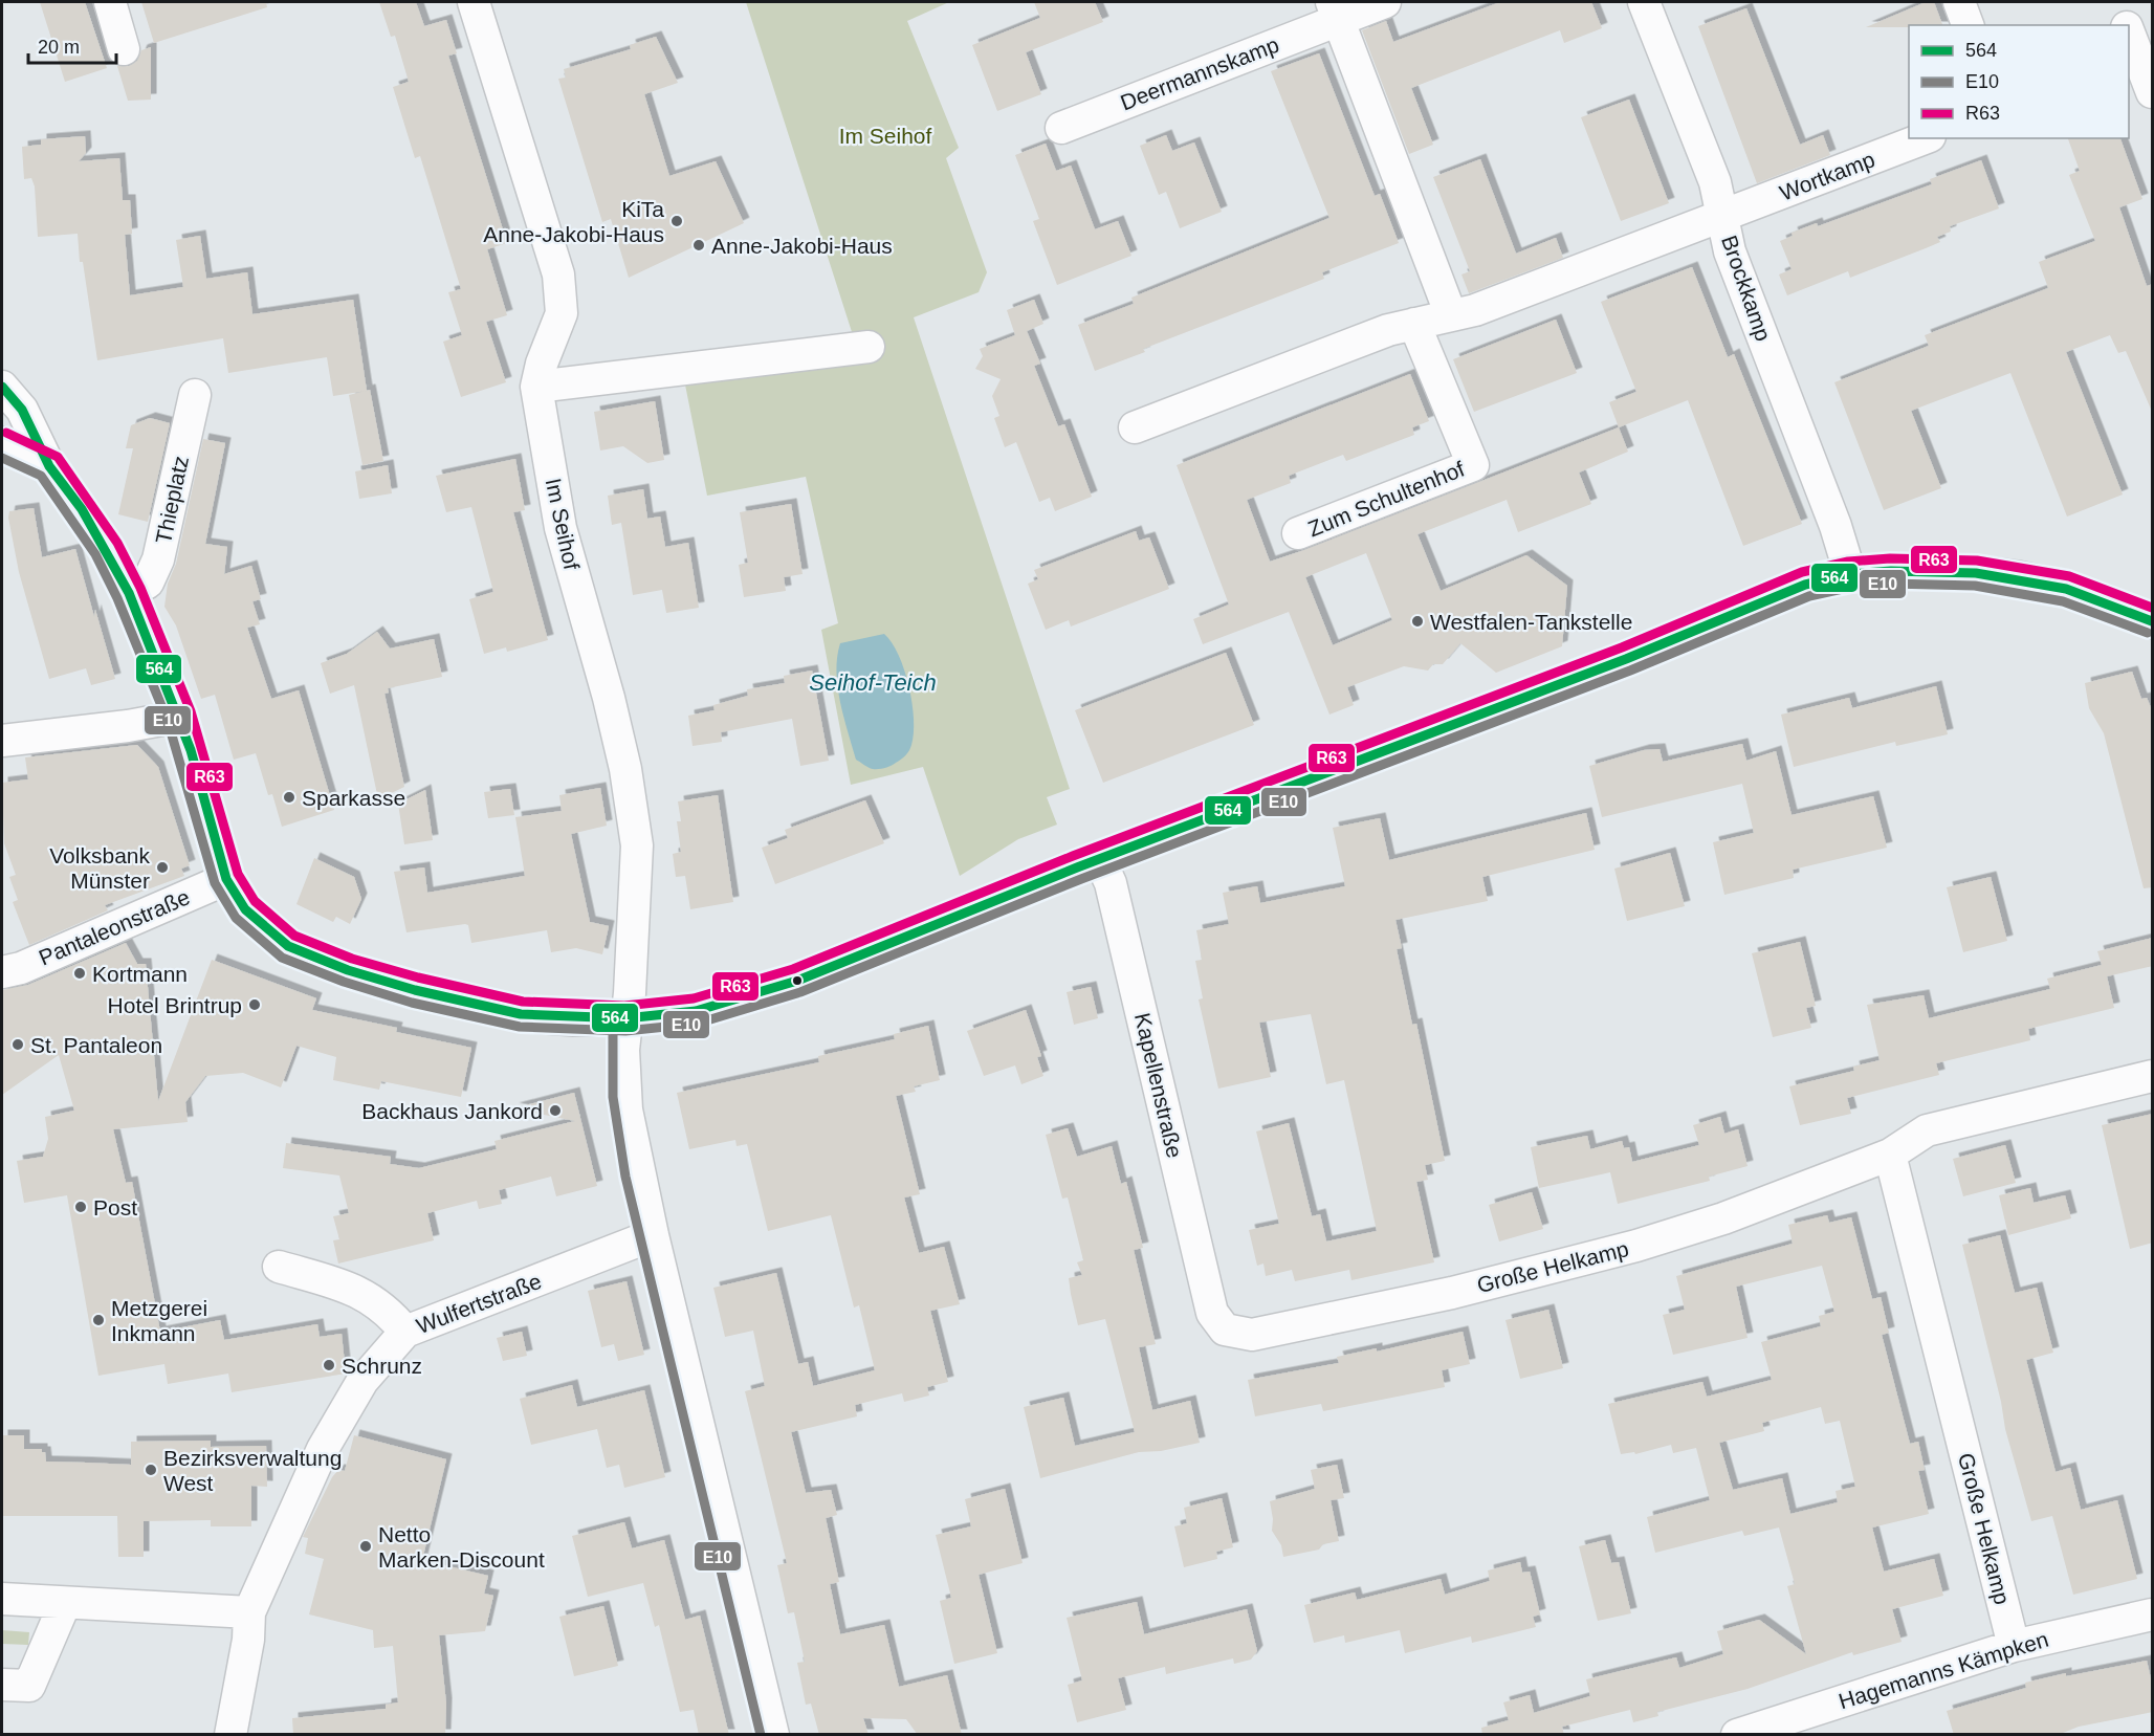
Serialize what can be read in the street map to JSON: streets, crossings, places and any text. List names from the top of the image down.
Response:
{
  "streets": {
    "street": [
      "Deermannskamp",
      "Wortkamp",
      "Brockkamp",
      "Zum Schultenhof",
      "Thieplatz",
      "Im Seihof",
      "Pantaleonstraße",
      "Kapellenstraße",
      "Große Helkamp",
      "Wulfertstraße",
      "Hagemanns Kämpken"
    ]
  },
  "crossings": [
    ["Wortkamp", "Brockkamp"],
    ["Im Seihof", "Wulfertstraße"],
    ["Kapellenstraße", "Große Helkamp"],
    ["Große Helkamp", "Hagemanns Kämpken"]
  ],
  "water": ["Seihof-Teich"],
  "parks": ["Im Seihof"],
  "places": [
    "KiTa Anne-Jakobi-Haus",
    "Anne-Jakobi-Haus",
    "Westfalen-Tankstelle",
    "Sparkasse",
    "Volksbank Münster",
    "Kortmann",
    "Hotel Brintrup",
    "St. Pantaleon",
    "Backhaus Jankord",
    "Post",
    "Metzgerei Inkmann",
    "Schrunz",
    "Bezirksverwaltung West",
    "Netto Marken-Discount"
  ],
  "lines": ["transit line 564", "transit line R63", "transit line E10"],
  "legend": ["564", "E10", "R63"],
  "scale_bar": "20 m"
}
